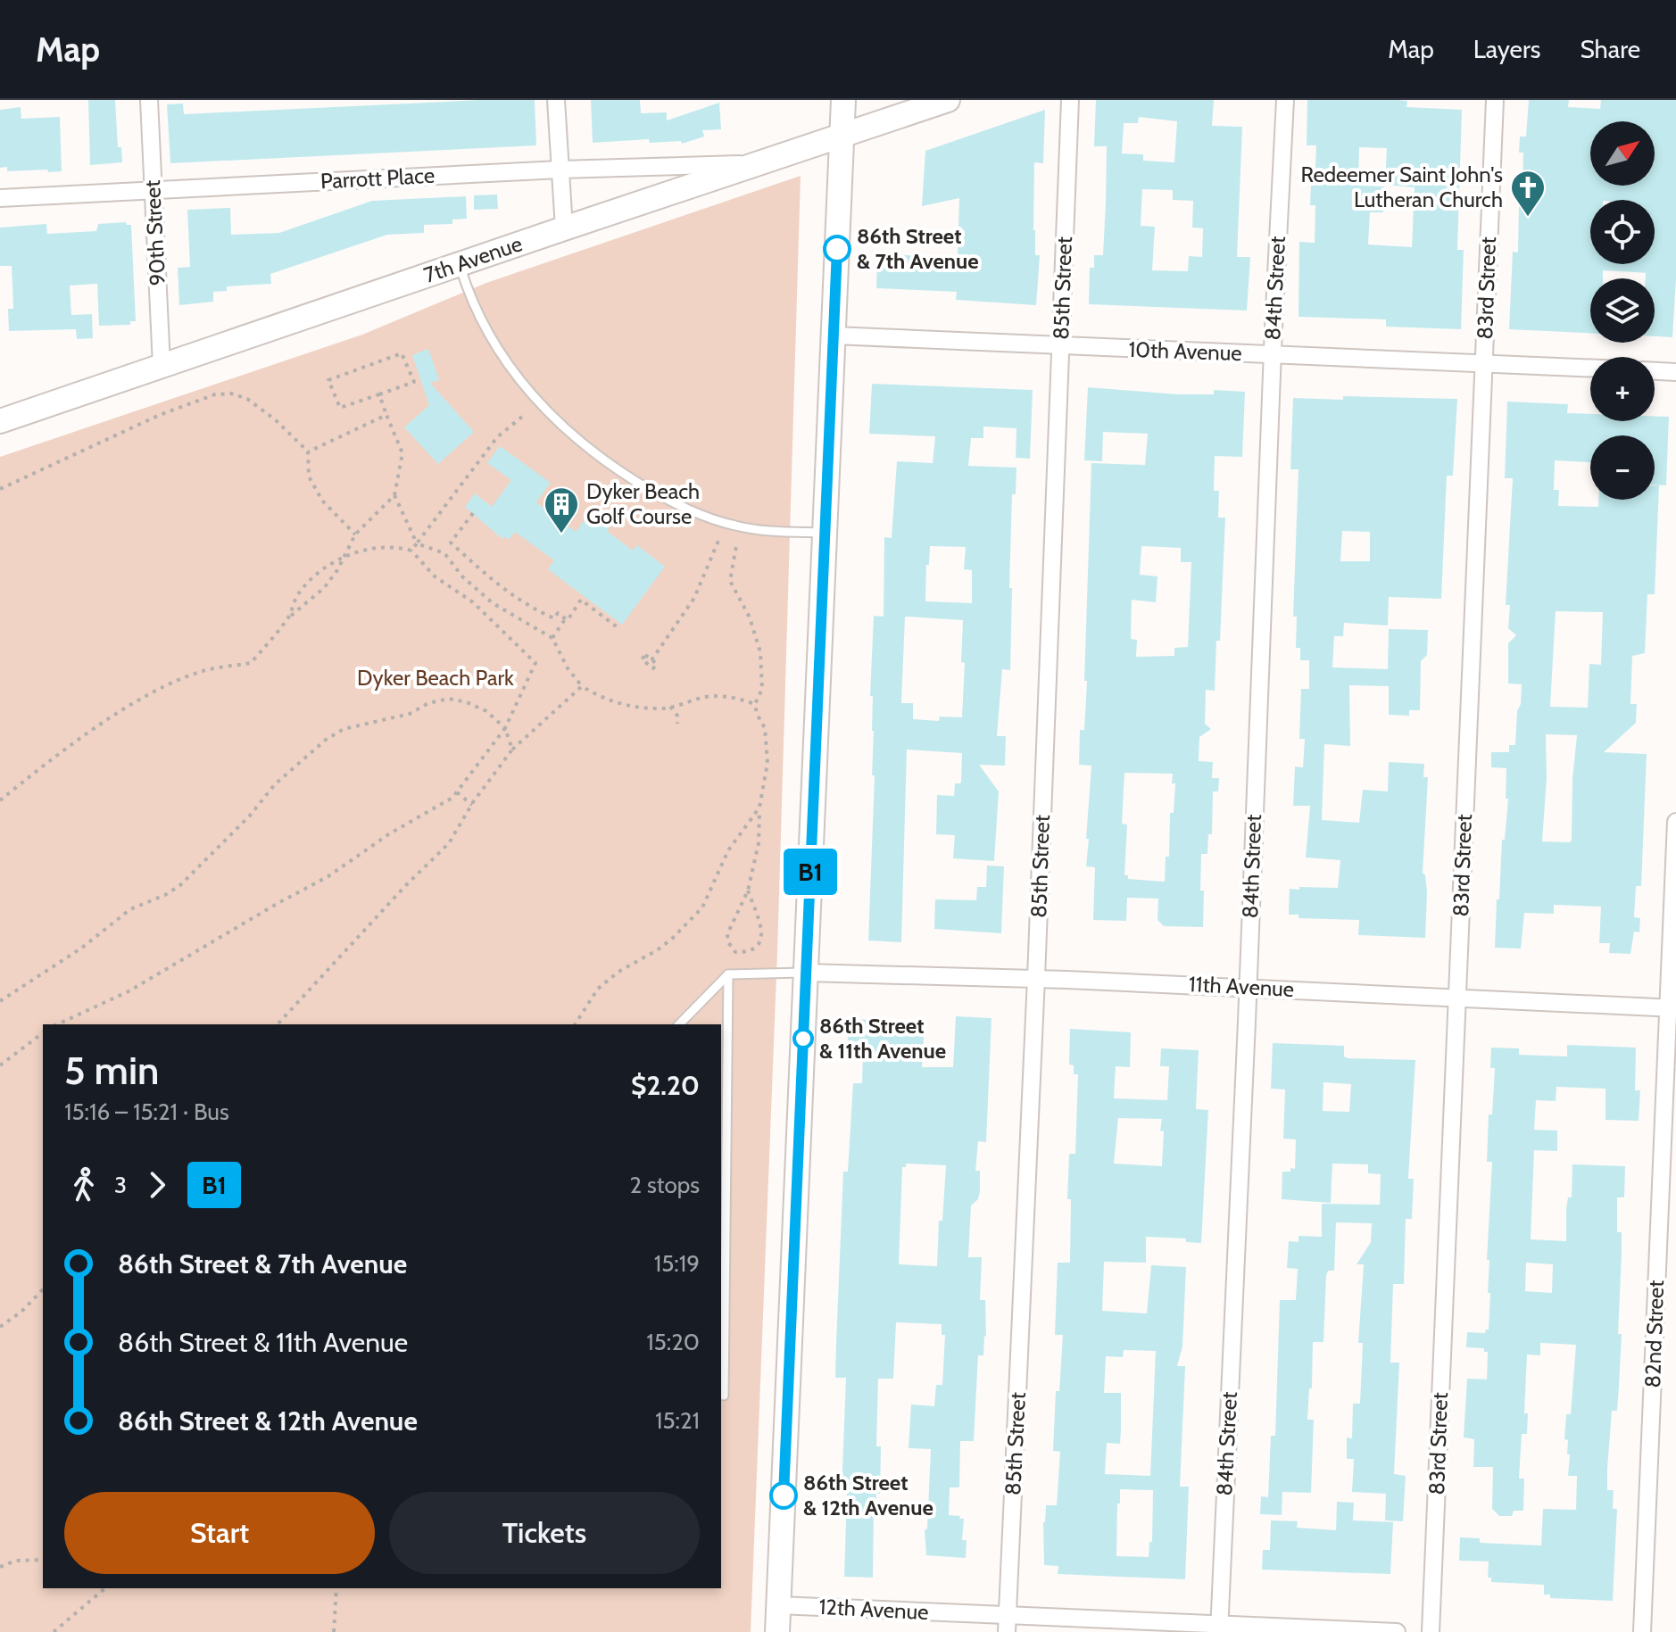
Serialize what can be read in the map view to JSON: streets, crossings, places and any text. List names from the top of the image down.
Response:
{
  "streets": {
    "main road": ["7th Avenue"],
    "street": [
      "Parrott Place",
      "90th Street",
      "85th Street",
      "84th Street",
      "83rd Street",
      "10th Avenue",
      "11th Avenue",
      "82nd Street",
      "12th Avenue"
    ]
  },
  "crossings": [
    ["Parrott Place", "90th Street"],
    ["Parrott Place", "7th Avenue"],
    ["90th Street", "7th Avenue"],
    ["85th Street", "10th Avenue"],
    ["85th Street", "11th Avenue"],
    ["85th Street", "12th Avenue"],
    ["84th Street", "10th Avenue"],
    ["84th Street", "11th Avenue"],
    ["84th Street", "12th Avenue"],
    ["83rd Street", "10th Avenue"],
    ["83rd Street", "11th Avenue"],
    ["11th Avenue", "82nd Street"]
  ],
  "parks": ["Dyker Beach Park"],
  "places": {
    "church": ["Redeemer Saint John's Lutheran Church"],
    "other": ["86th Street & 7th Avenue", "86th Street & 11th Avenue", "86th Street & 12th Avenue"],
    "building": ["Dyker Beach Golf Course"]
  },
  "lines": ["bus line B1"],
  "north": "top right",
  "page": {
    "header": "Map",
    "nav": ["Map", "Layers", "Share"],
    "on_map": "B1",
    "map_buttons": ["+", "−"],
    "heading": ["5 min", "15:16 – 15:21 · Bus", "$2.20"],
    "legs": ["3", "B1", "2 stops"],
    "list": [
      {
        "name": "86th Street & 7th Avenue",
        "value": "15:19"
      },
      {
        "name": "86th Street & 11th Avenue",
        "value": "15:20"
      },
      {
        "name": "86th Street & 12th Avenue",
        "value": "15:21"
      }
    ],
    "buttons": ["Start", "Tickets"]
  }
}
